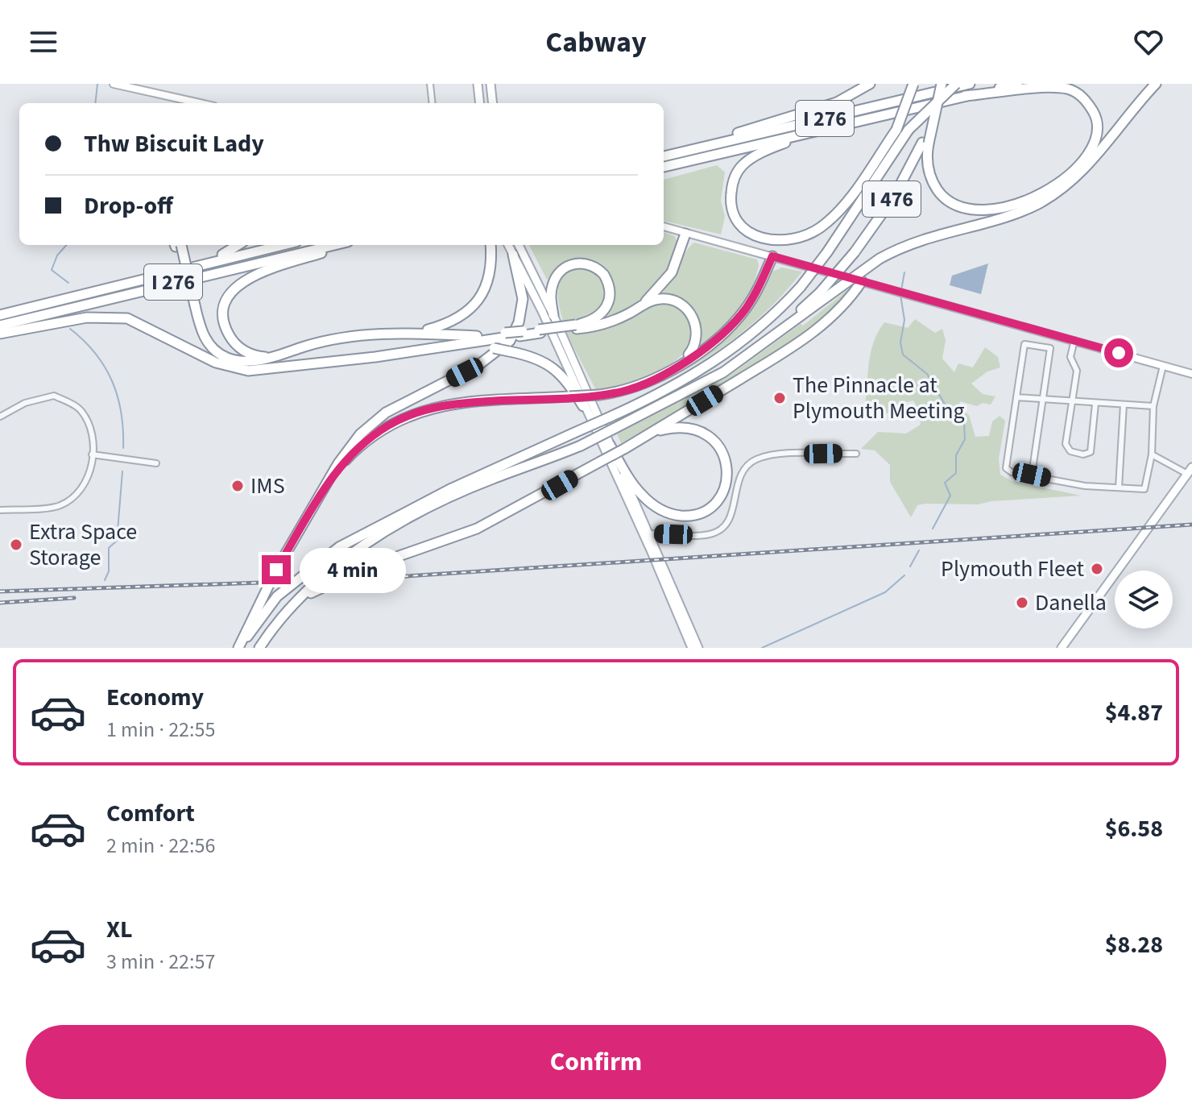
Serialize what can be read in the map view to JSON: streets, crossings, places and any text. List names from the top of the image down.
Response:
{
  "streets": {
    "highway": ["I 276", "I 476"]
  },
  "places": [
    "The Pinnacle at Plymouth Meeting",
    "IMS",
    "Extra Space Storage",
    "Plymouth Fleet",
    "Danella"
  ],
  "page": {
    "header": "Cabway",
    "banner": ["Thw Biscuit Lady", "Drop-off"],
    "bubble": "4 min",
    "list": [
      {
        "name": "Economy",
        "note": "1 min · 22:55",
        "value": "$4.87"
      },
      {
        "name": "Comfort",
        "note": "2 min · 22:56",
        "value": "$6.58"
      },
      {
        "name": "XL",
        "note": "3 min · 22:57",
        "value": "$8.28"
      }
    ],
    "buttons": "Confirm"
  }
}
